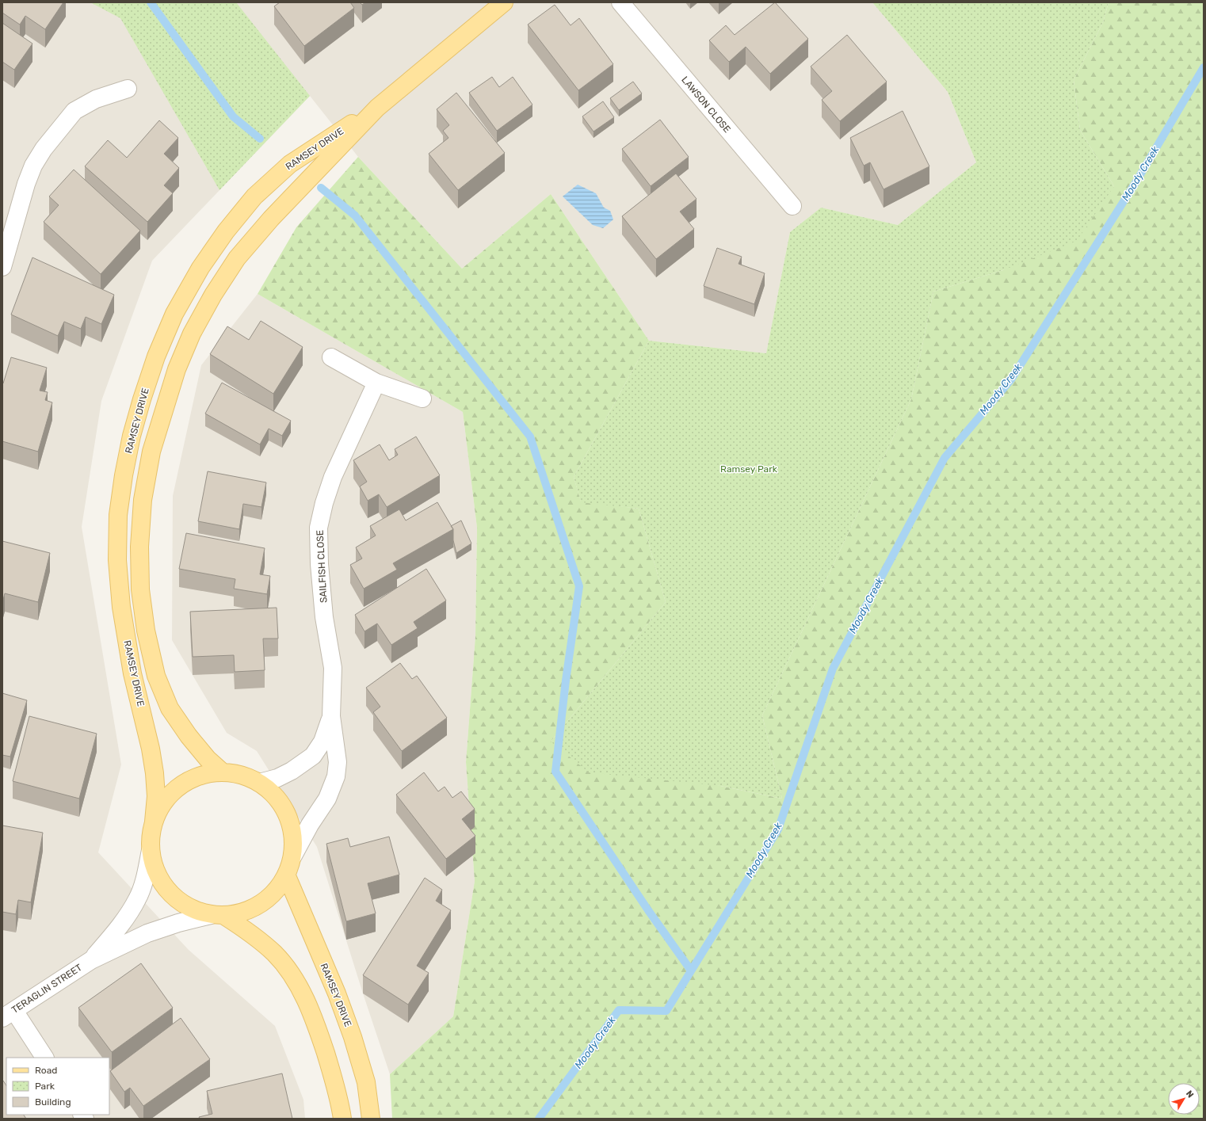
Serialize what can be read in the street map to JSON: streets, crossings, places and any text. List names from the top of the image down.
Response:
{
  "streets": {
    "main road": ["RAMSEY DRIVE"],
    "street": ["LAWSON CLOSE", "SAILFISH CLOSE", "TERAGLIN STREET"]
  },
  "water": ["Moody Creek"],
  "parks": ["Ramsey Park"],
  "legend": ["Road", "Park", "Building"],
  "north": "top right"
}
